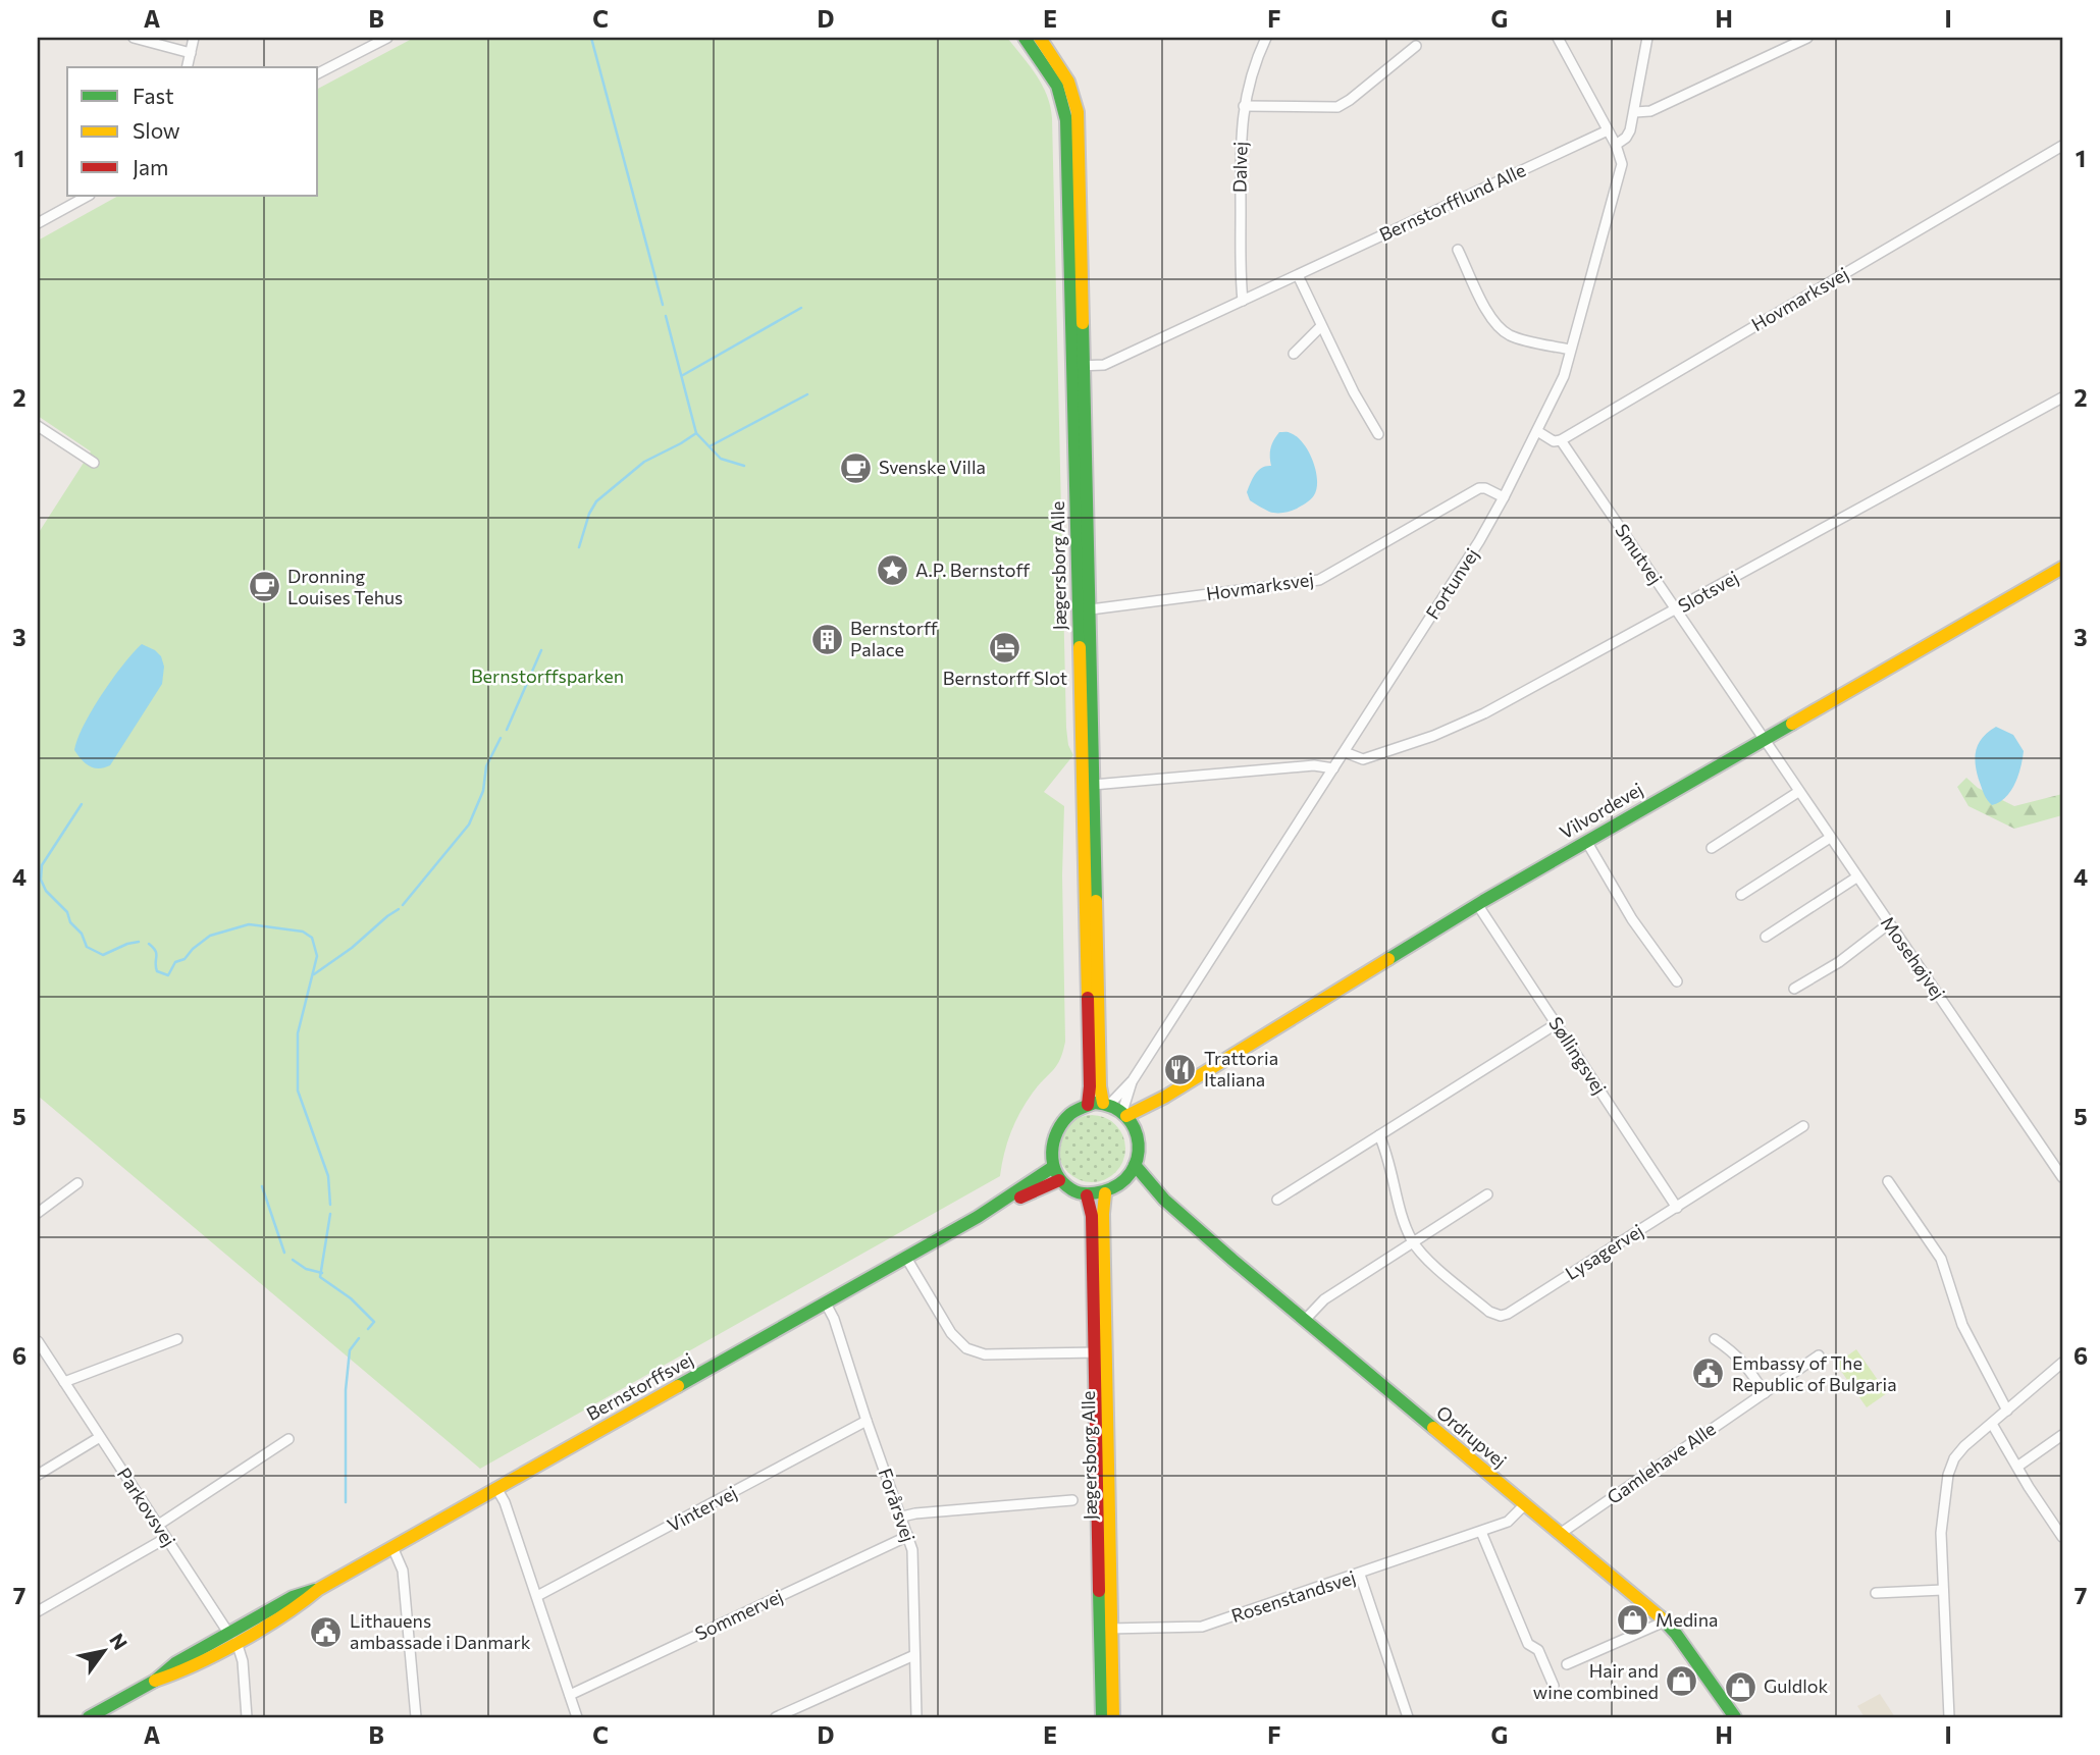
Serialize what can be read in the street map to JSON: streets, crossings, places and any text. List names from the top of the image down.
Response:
{
  "streets": {
    "street": [
      "Dalvej",
      "Bernstorfflund Alle",
      "Hovmarksvej",
      "Smutvej",
      "Jægersborg Alle",
      "Fortunvej",
      "Slotsvej",
      "Vilvordevej",
      "Mosehøjvej",
      "Søllingsvej",
      "Lysagervej",
      "Bernstorffsvej",
      "Ordrupvej",
      "Gamlehave Alle",
      "Forårsvej",
      "Parkovsvej",
      "Vintervej",
      "Rosenstandsvej",
      "Sommervej"
    ]
  },
  "crossings": [
    ["Dalvej", "Bernstorfflund Alle"],
    ["Bernstorfflund Alle", "Jægersborg Alle"],
    ["Hovmarksvej", "Smutvej"],
    ["Hovmarksvej", "Jægersborg Alle"],
    ["Hovmarksvej", "Fortunvej"],
    ["Smutvej", "Slotsvej"],
    ["Smutvej", "Vilvordevej"],
    ["Smutvej", "Mosehøjvej"],
    ["Jægersborg Alle", "Fortunvej"],
    ["Jægersborg Alle", "Vilvordevej"],
    ["Jægersborg Alle", "Bernstorffsvej"],
    ["Jægersborg Alle", "Ordrupvej"],
    ["Jægersborg Alle", "Rosenstandsvej"],
    ["Fortunvej", "Slotsvej"],
    ["Fortunvej", "Vilvordevej"],
    ["Fortunvej", "Bernstorffsvej"],
    ["Fortunvej", "Ordrupvej"],
    ["Vilvordevej", "Mosehøjvej"],
    ["Vilvordevej", "Søllingsvej"],
    ["Vilvordevej", "Bernstorffsvej"],
    ["Vilvordevej", "Ordrupvej"],
    ["Søllingsvej", "Lysagervej"],
    ["Bernstorffsvej", "Ordrupvej"],
    ["Bernstorffsvej", "Forårsvej"],
    ["Bernstorffsvej", "Parkovsvej"],
    ["Ordrupvej", "Gamlehave Alle"],
    ["Ordrupvej", "Rosenstandsvej"],
    ["Forårsvej", "Vintervej"],
    ["Forårsvej", "Sommervej"]
  ],
  "parks": ["Bernstorffsparken"],
  "places": {
    "cafe": ["Svenske Villa", "Dronning Louises Tehus"],
    "place": ["A.P. Bernstoff"],
    "building": ["Bernstorff Palace"],
    "hotel": ["Bernstorff Slot"],
    "restaurant": ["Trattoria Italiana"],
    "public building": ["Embassy of The Republic of Bulgaria", "Lithauens ambassade i Danmark"],
    "shop": ["Medina", "Hair and wine combined", "Guldlok"]
  },
  "legend": ["Fast", "Slow", "Jam"],
  "north": "top right",
  "grid": {
    "columns": [
      "A",
      "B",
      "C",
      "D",
      "E",
      "F",
      "G",
      "H",
      "I"
    ],
    "rows": [
      "1",
      "2",
      "3",
      "4",
      "5",
      "6",
      "7"
    ]
  }
}
